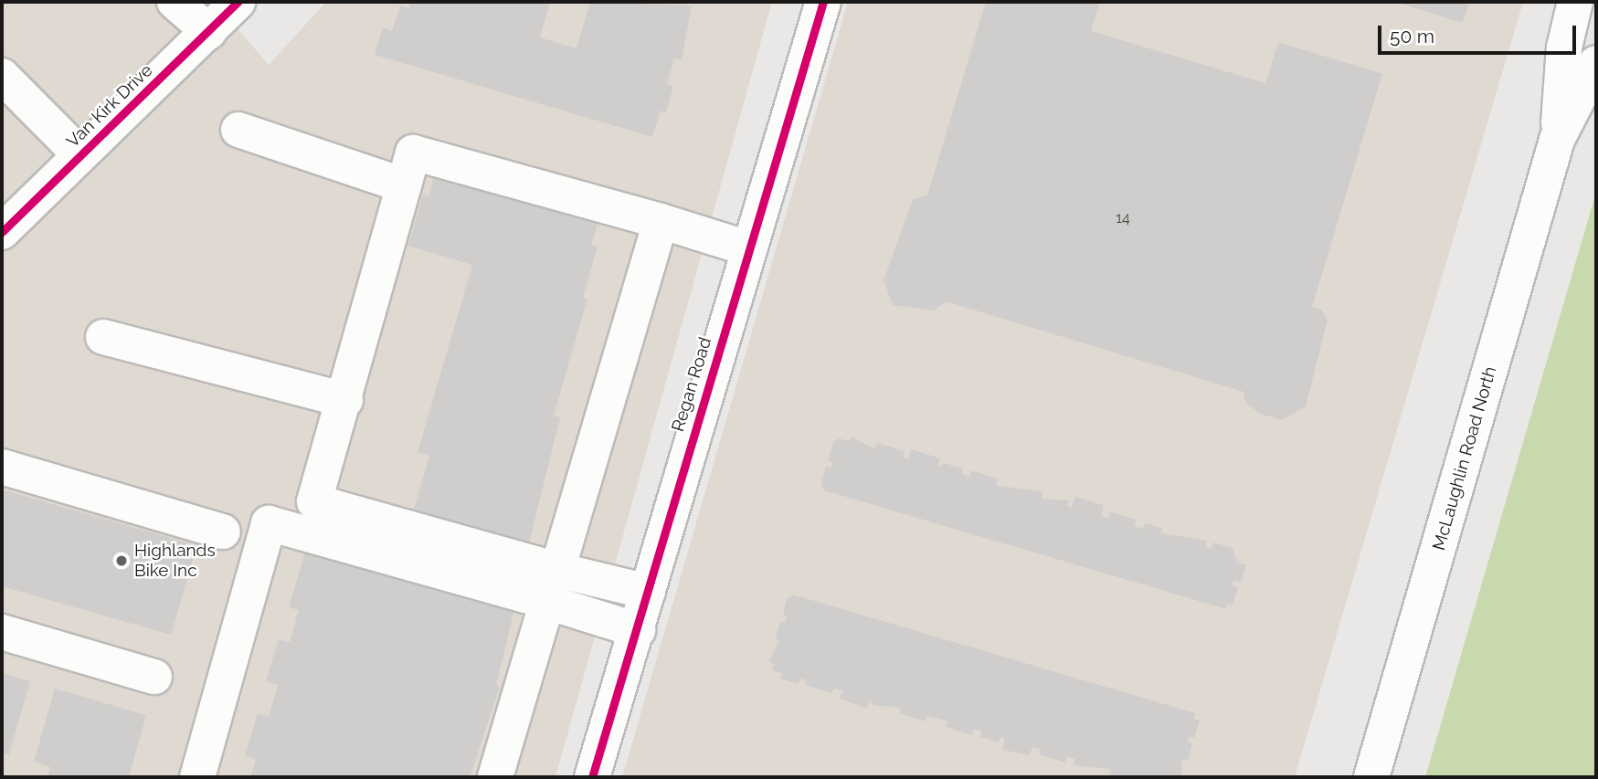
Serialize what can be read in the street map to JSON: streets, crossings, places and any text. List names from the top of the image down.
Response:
{
  "streets": {
    "street": ["Van Kirk Drive", "Regan Road", "McLaughlin Road North"]
  },
  "places": ["Highlands Bike Inc"],
  "house_numbers": ["14"],
  "scale_bar": "50 m"
}
